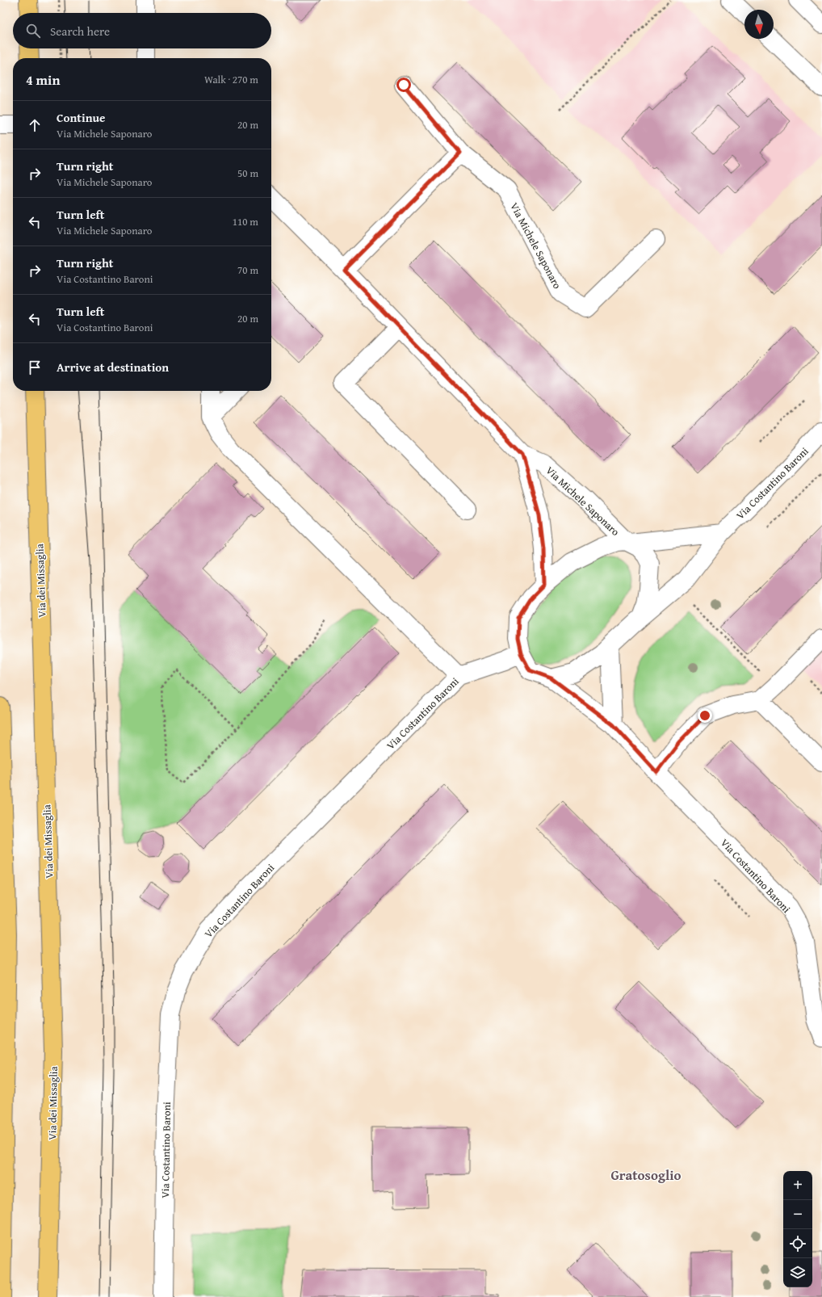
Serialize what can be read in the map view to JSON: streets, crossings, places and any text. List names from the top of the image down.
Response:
{
  "streets": {
    "main road": ["Via dei Missaglia"],
    "street": ["Via Michele Saponaro", "Via Costantino Baroni"]
  },
  "crossings": [
    ["Via Michele Saponaro", "Via Costantino Baroni"]
  ],
  "districts": ["Gratosoglio"],
  "north": "bottom",
  "page": {
    "search": "Search here",
    "heading": ["4 min", "Walk · 270 m"],
    "list": [
      ["Continue", "Via Michele Saponaro", "20 m"],
      ["Turn right", "Via Michele Saponaro", "50 m"],
      ["Turn left", "Via Michele Saponaro", "110 m"],
      ["Turn right", "Via Costantino Baroni", "70 m"],
      ["Turn left", "Via Costantino Baroni", "20 m"],
      "Arrive at destination"
    ],
    "map_buttons": ["+", "−"]
  }
}
